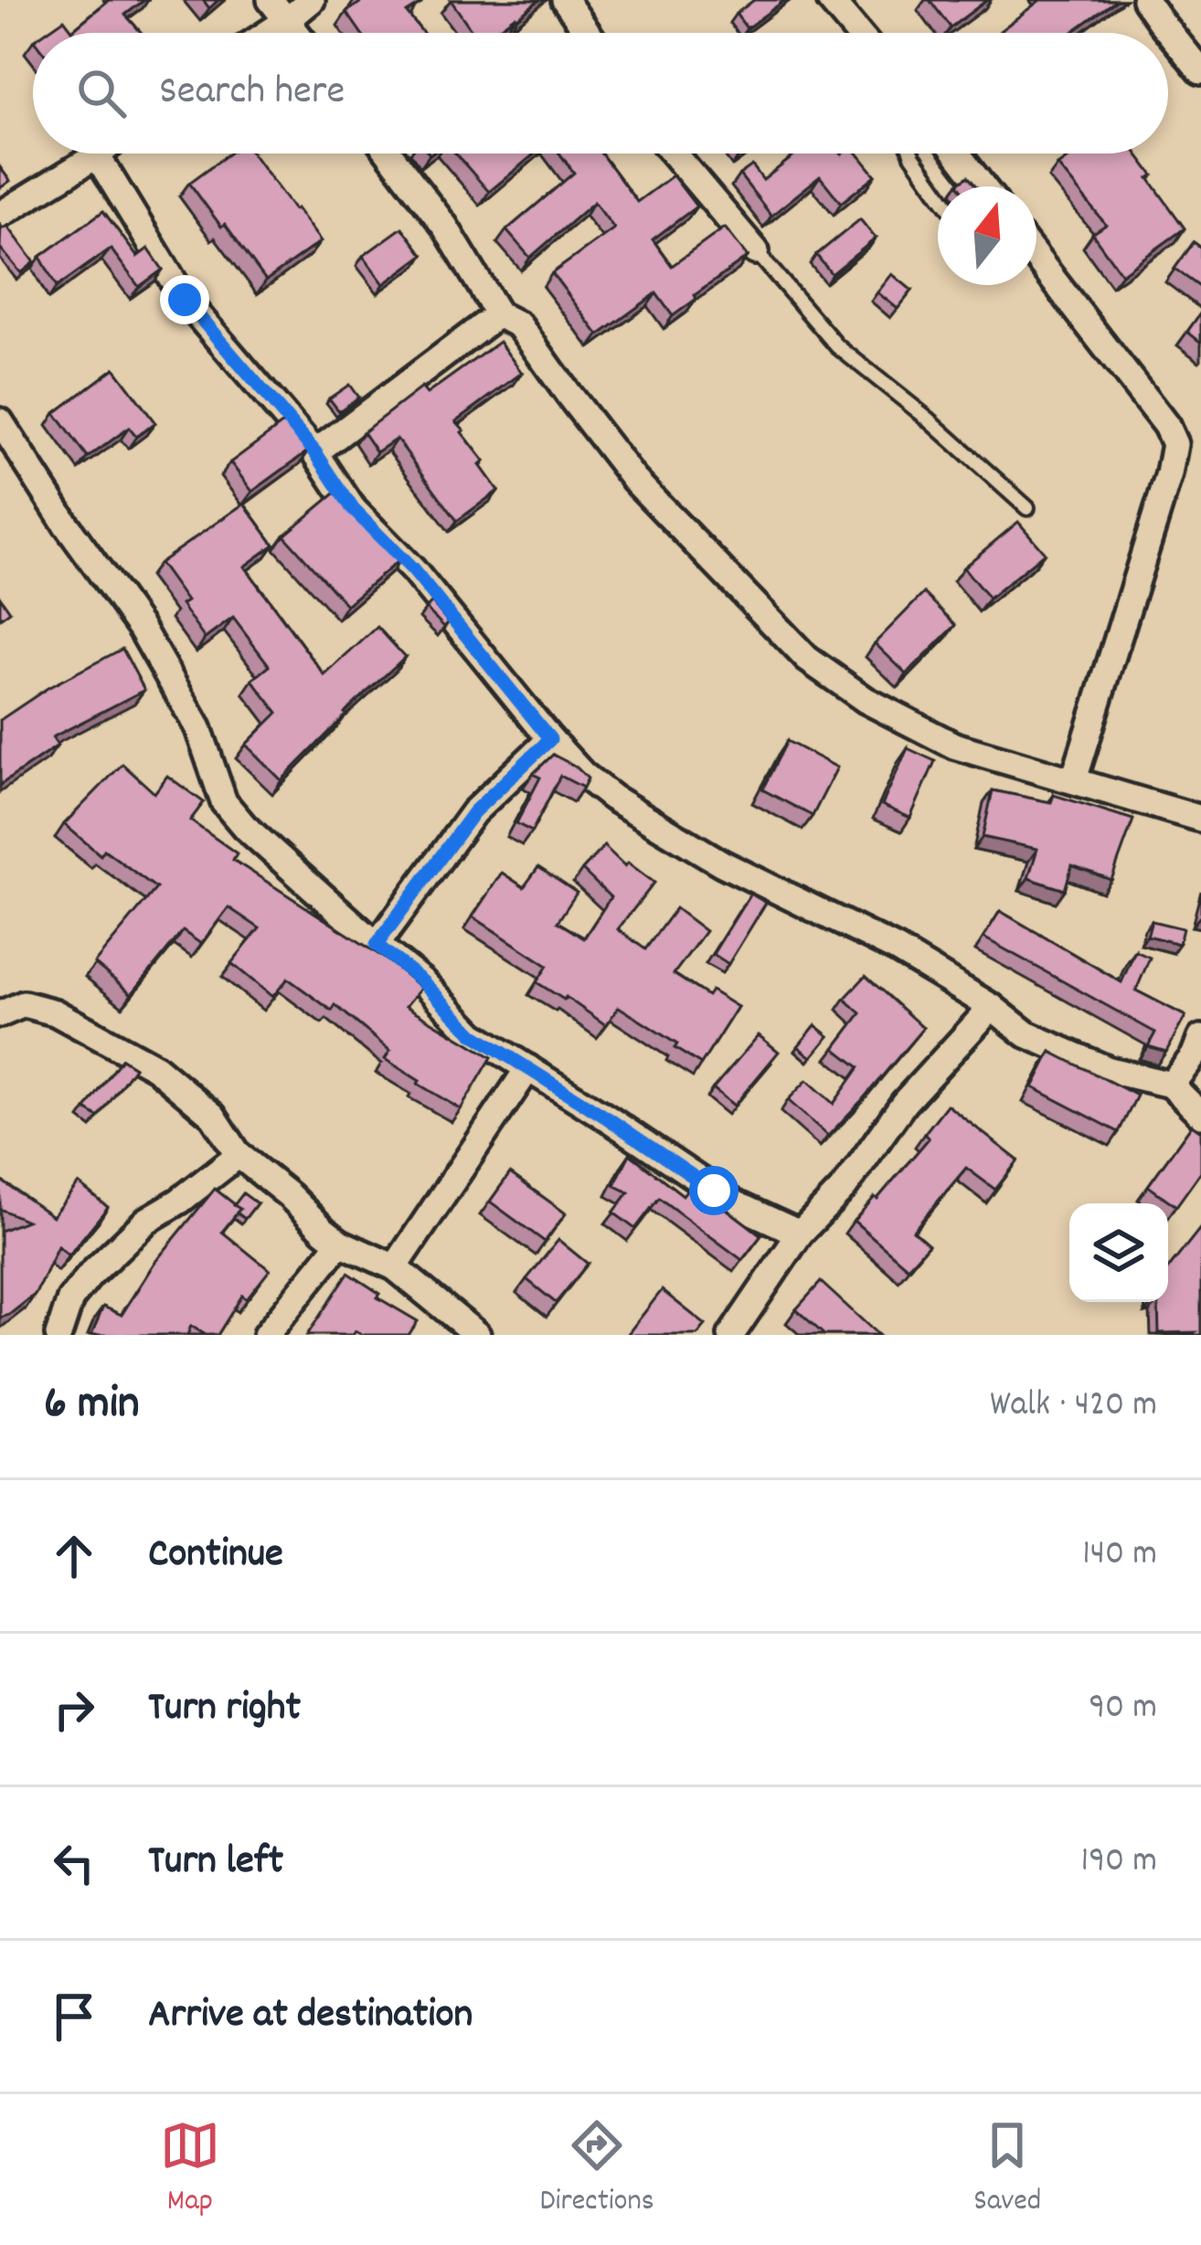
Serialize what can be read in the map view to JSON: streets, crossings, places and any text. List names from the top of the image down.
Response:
{
  "north": "top",
  "page": {
    "search": "Search here",
    "heading": ["6 min", "Walk · 420 m"],
    "list": [
      ["Continue", "140 m"],
      ["Turn right", "90 m"],
      ["Turn left", "190 m"],
      "Arrive at destination"
    ],
    "nav": ["Map", "Directions", "Saved"]
  }
}
